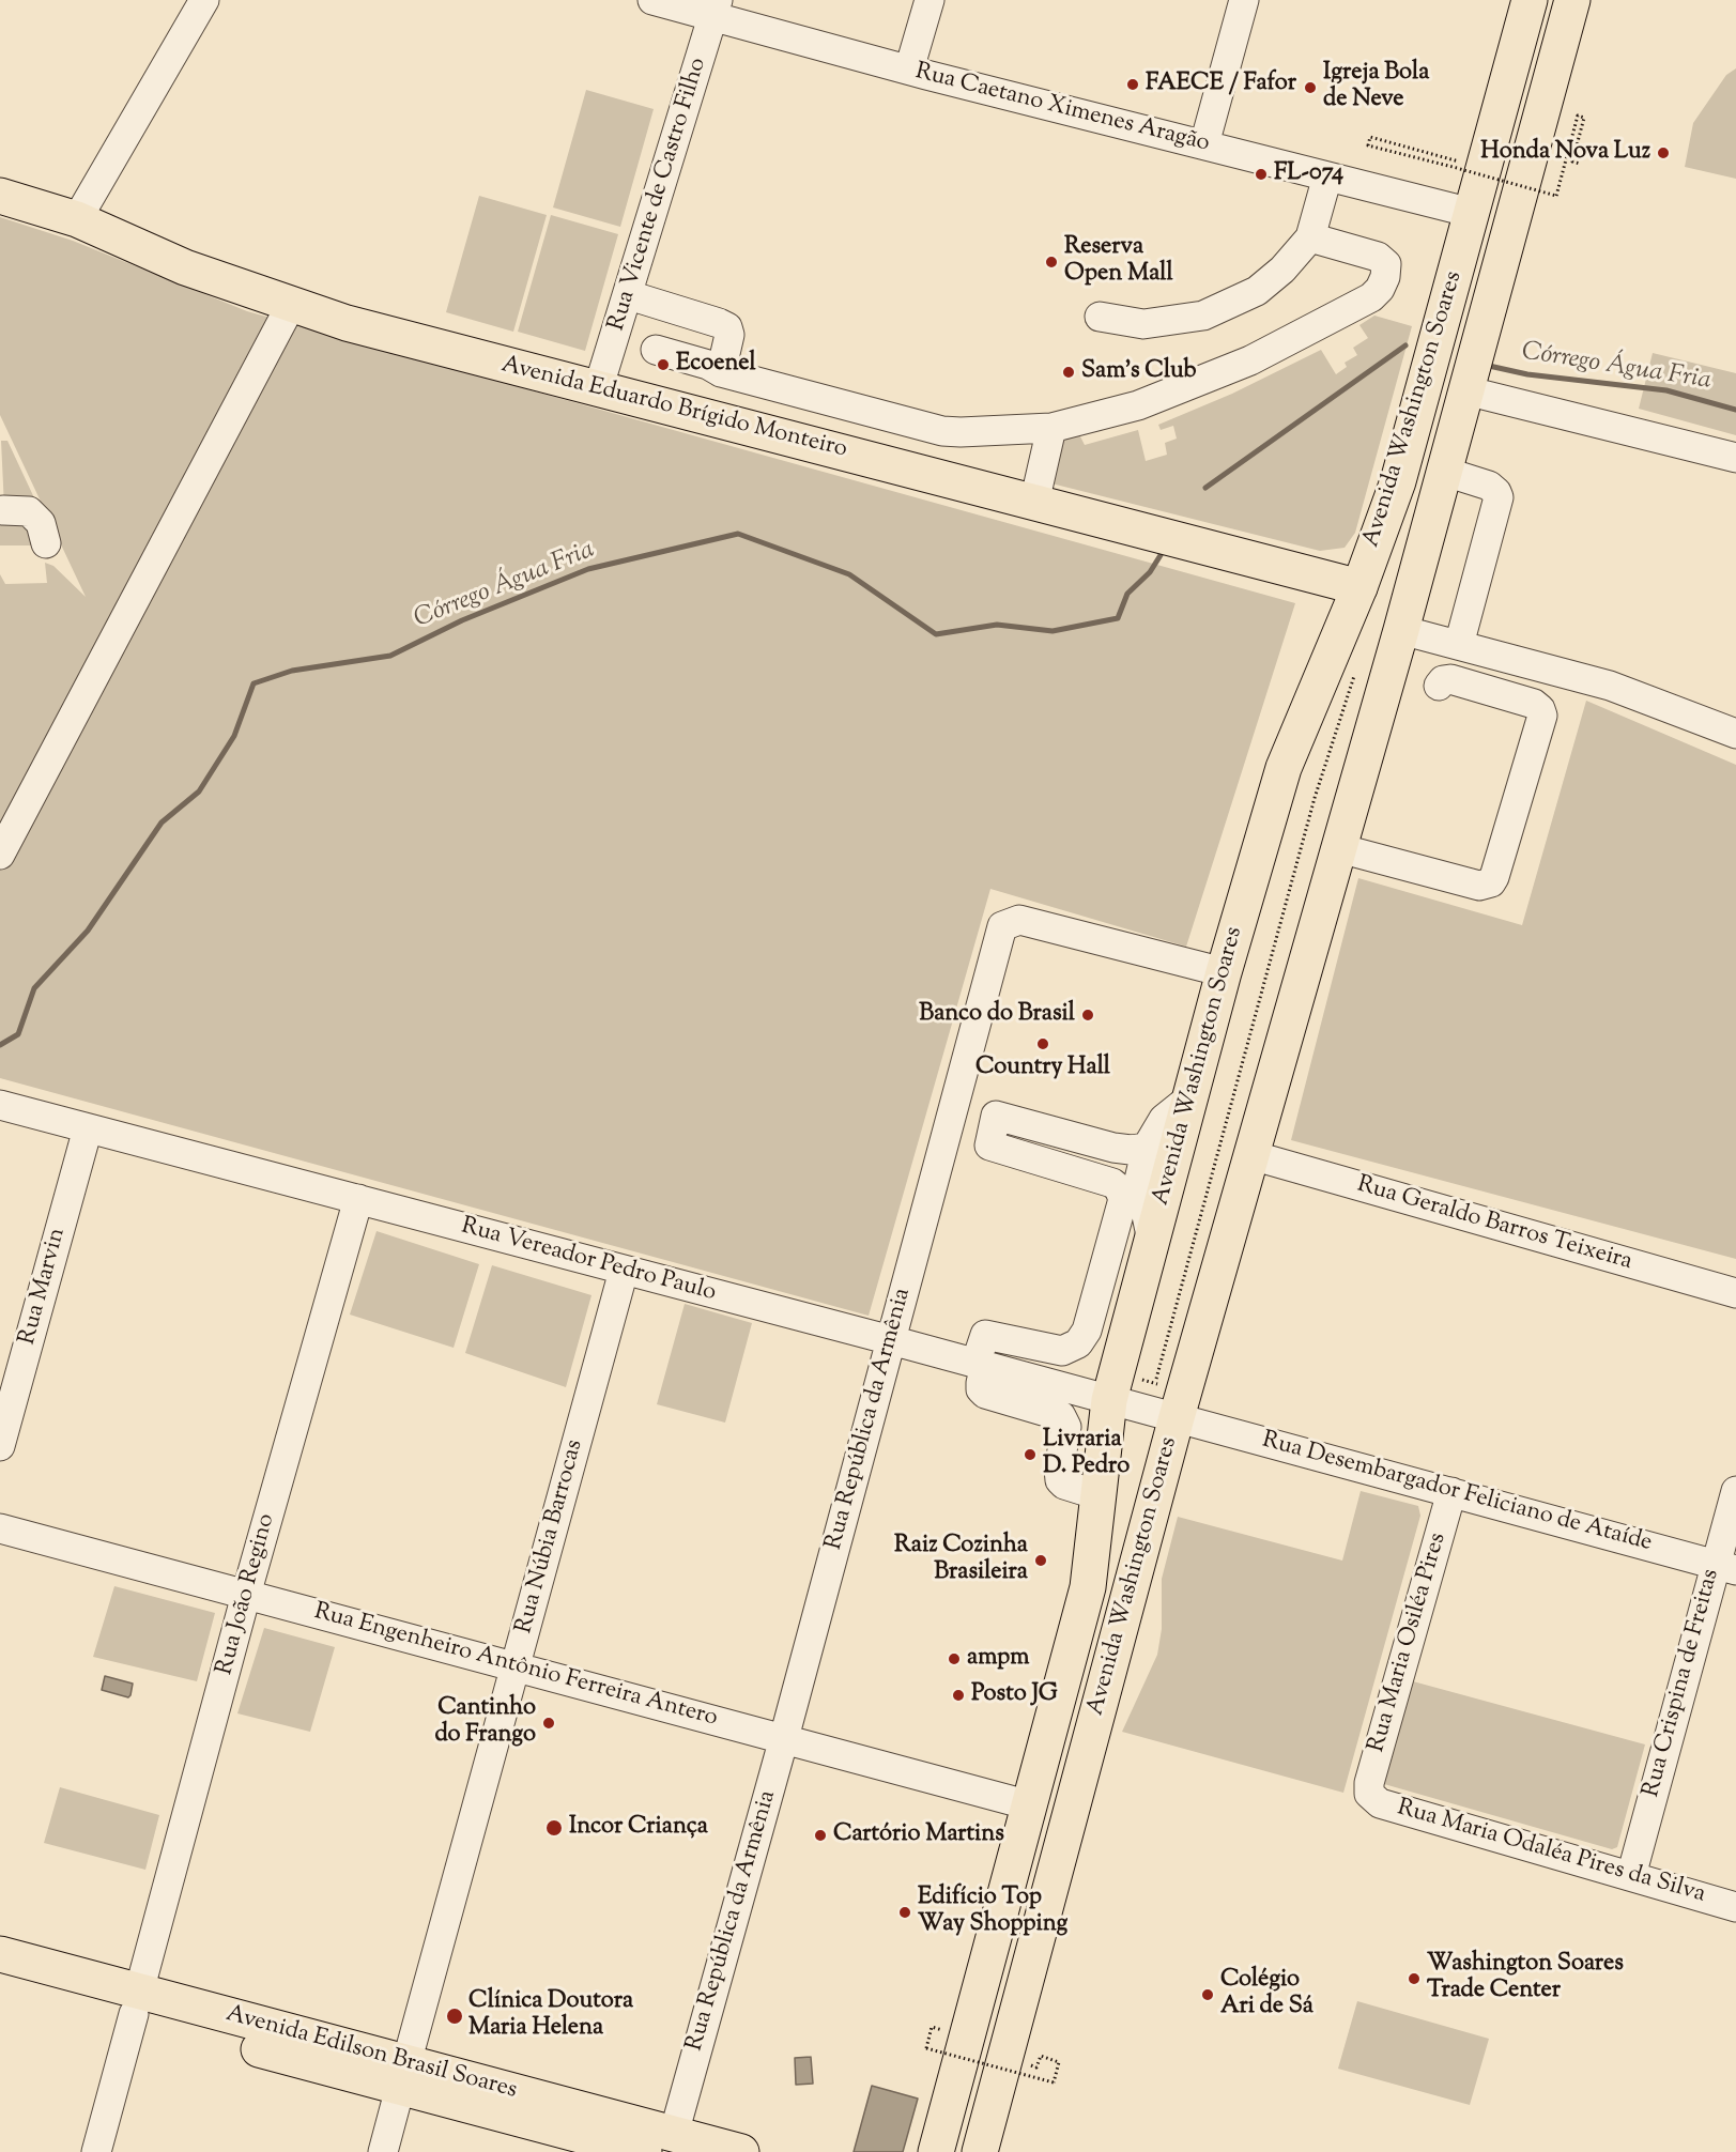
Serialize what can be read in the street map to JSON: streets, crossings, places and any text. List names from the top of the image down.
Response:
{
  "streets": {
    "main road": ["Avenida Eduardo Brígido Monteiro", "Avenida Washington Soares", "Avenida Edilson Brasil Soares"],
    "street": [
      "Rua Caetano Ximenes Aragão",
      "Rua Vicente de Castro Filho",
      "Rua Geraldo Barros Teixeira",
      "Rua Vereador Pedro Paulo",
      "Rua Marvin",
      "Rua República da Armênia",
      "Rua Desembargador Feliciano de Ataíde",
      "Rua Núbia Barrocas",
      "Rua João Regino",
      "Rua Maria Osiléa Pires",
      "Rua Engenheiro Antônio Ferreira Antero",
      "Rua Crispina de Freitas",
      "Rua Maria Odaléa Pires da Silva"
    ]
  },
  "crossings": [
    ["Rua Caetano Ximenes Aragão", "Rua Vicente de Castro Filho"],
    ["Rua Caetano Ximenes Aragão", "Avenida Washington Soares"],
    ["Rua Vicente de Castro Filho", "Avenida Eduardo Brígido Monteiro"],
    ["Avenida Eduardo Brígido Monteiro", "Avenida Washington Soares"],
    ["Avenida Washington Soares", "Rua Geraldo Barros Teixeira"],
    ["Avenida Washington Soares", "Rua Vereador Pedro Paulo"],
    ["Avenida Washington Soares", "Rua República da Armênia"],
    ["Avenida Washington Soares", "Rua Desembargador Feliciano de Ataíde"],
    ["Avenida Washington Soares", "Rua Engenheiro Antônio Ferreira Antero"],
    ["Rua Vereador Pedro Paulo", "Rua Marvin"],
    ["Rua Vereador Pedro Paulo", "Rua República da Armênia"],
    ["Rua Vereador Pedro Paulo", "Rua Desembargador Feliciano de Ataíde"],
    ["Rua Vereador Pedro Paulo", "Rua Núbia Barrocas"],
    ["Rua Vereador Pedro Paulo", "Rua João Regino"],
    ["Rua República da Armênia", "Rua Engenheiro Antônio Ferreira Antero"],
    ["Rua República da Armênia", "Avenida Edilson Brasil Soares"],
    ["Rua Desembargador Feliciano de Ataíde", "Rua Maria Osiléa Pires"],
    ["Rua Desembargador Feliciano de Ataíde", "Rua Crispina de Freitas"],
    ["Rua Núbia Barrocas", "Rua Engenheiro Antônio Ferreira Antero"],
    ["Rua Núbia Barrocas", "Avenida Edilson Brasil Soares"],
    ["Rua João Regino", "Rua Engenheiro Antônio Ferreira Antero"],
    ["Rua João Regino", "Avenida Edilson Brasil Soares"],
    ["Rua Maria Osiléa Pires", "Rua Maria Odaléa Pires da Silva"],
    ["Rua Crispina de Freitas", "Rua Maria Odaléa Pires da Silva"]
  ],
  "water": ["Córrego Água Fria"],
  "places": [
    "FAECE / Fafor",
    "Igreja Bola de Neve",
    "Honda Nova Luz",
    "FL-074",
    "Reserva Open Mall",
    "Ecoenel",
    "Sam's Club",
    "Banco do Brasil",
    "Country Hall",
    "Livraria D. Pedro",
    "Raiz Cozinha Brasileira",
    "ampm",
    "Posto JG",
    "Cantinho do Frango",
    "Incor Criança",
    "Cartório Martins",
    "Edifício Top Way Shopping",
    "Washington Soares Trade Center",
    "Colégio Ari de Sá",
    "Clínica Doutora Maria Helena"
  ]
}
